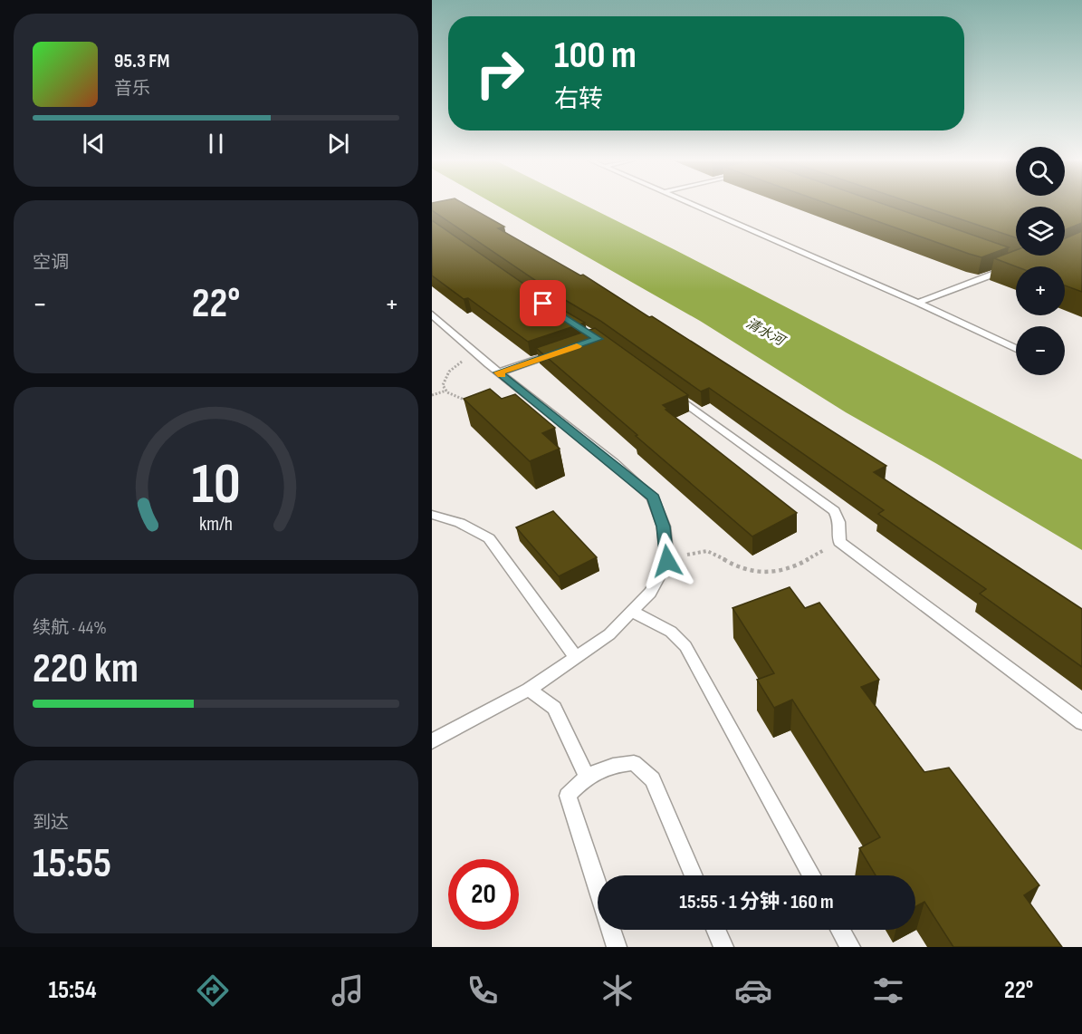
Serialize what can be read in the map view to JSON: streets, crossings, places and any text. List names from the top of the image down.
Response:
{
  "water": ["清水河"],
  "page": {
    "turn": ["100 m", "右转"],
    "song": ["95.3 FM", "音乐"],
    "map_buttons": ["+", "−"],
    "tile": [
      "空调",
      ["续航 · 44%", "220 km"],
      ["到达", "15:55"]
    ],
    "heat": ["−", "22°", "+"],
    "limit": "20",
    "trip": "15:55 · 1 分钟 · 160 m",
    "tabs": ["15:54", "22°"],
    "gauge": ["10", "km/h"]
  }
}
